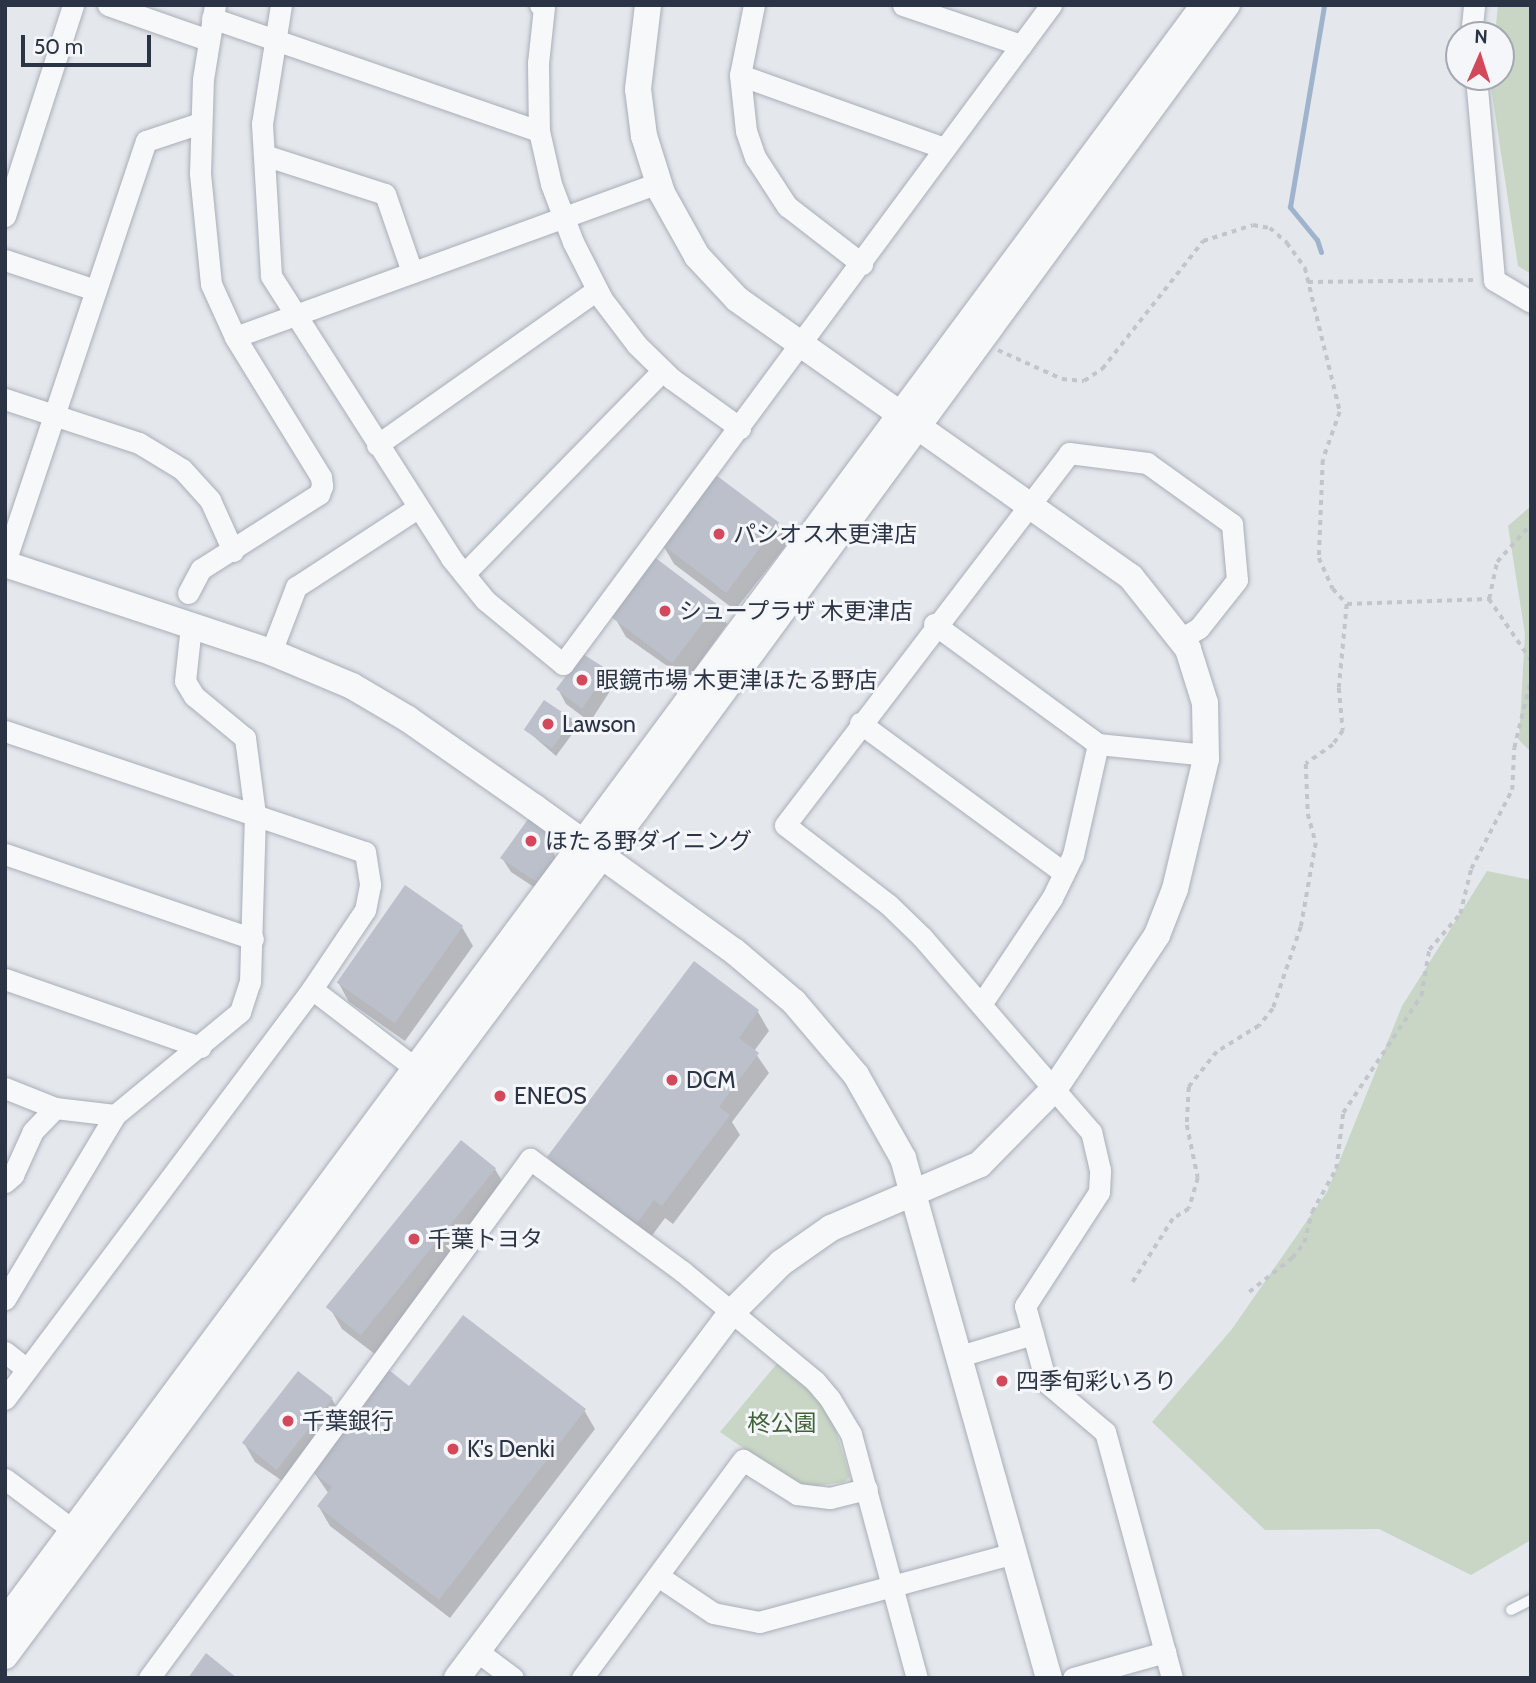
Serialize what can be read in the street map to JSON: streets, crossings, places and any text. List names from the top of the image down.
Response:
{
  "parks": ["柊公園"],
  "places": [
    "パシオス木更津店",
    "シュープラザ 木更津店",
    "眼鏡市場 木更津ほたる野店",
    "Lawson",
    "ほたる野ダイニング",
    "DCM",
    "ENEOS",
    "千葉トヨタ",
    "四季旬彩いろり",
    "千葉銀行",
    "K's Denki"
  ],
  "scale_bar": "50 m",
  "north": "top"
}
